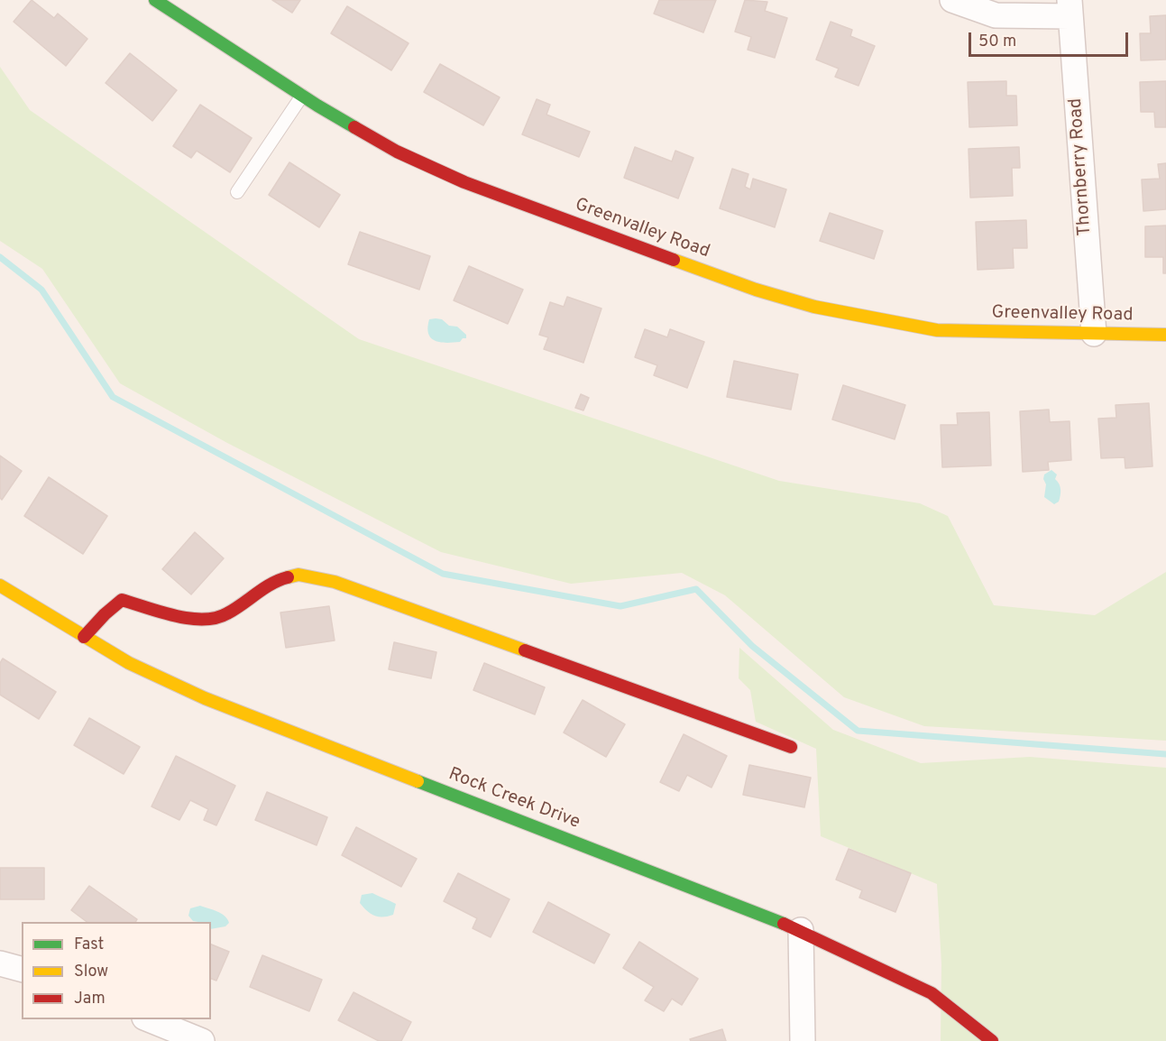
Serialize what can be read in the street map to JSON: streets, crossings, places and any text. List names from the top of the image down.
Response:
{
  "streets": {
    "street": ["Thornberry Road", "Greenvalley Road", "Rock Creek Drive"]
  },
  "crossings": [
    ["Thornberry Road", "Greenvalley Road"]
  ],
  "legend": ["Fast", "Slow", "Jam"],
  "scale_bar": "50 m"
}
